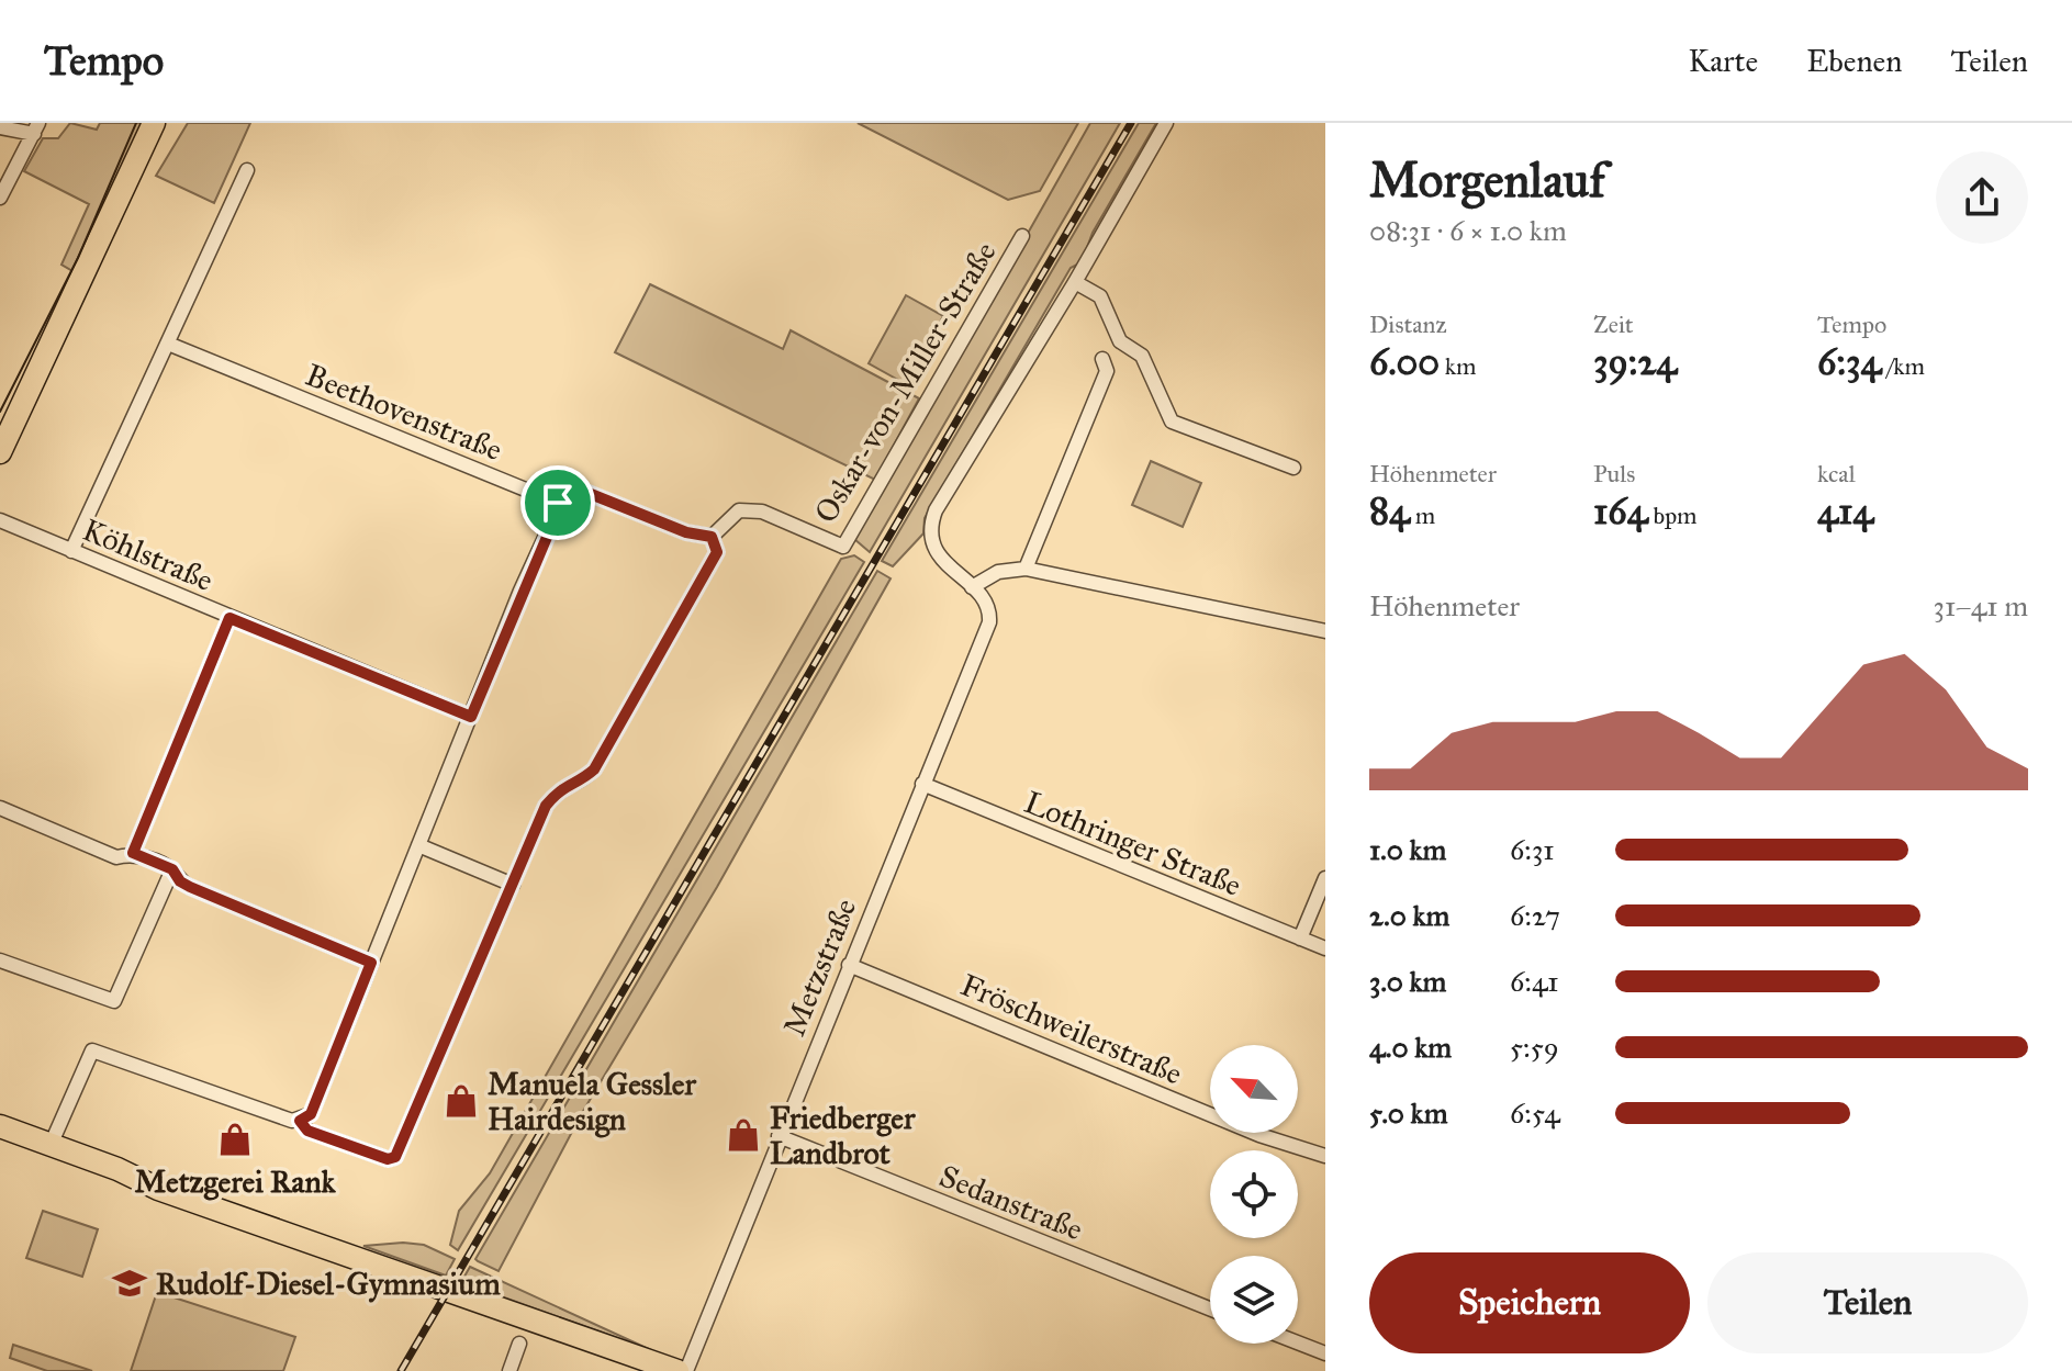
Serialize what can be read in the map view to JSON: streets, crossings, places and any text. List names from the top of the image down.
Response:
{
  "streets": {
    "street": [
      "Oskar-von-Miller-Straße",
      "Beethovenstraße",
      "Köhlstraße",
      "Lothringer Straße",
      "Metzstraße",
      "Fröschweilerstraße",
      "Sedanstraße"
    ]
  },
  "crossings": [
    ["Lothringer Straße", "Metzstraße"],
    ["Metzstraße", "Fröschweilerstraße"],
    ["Metzstraße", "Sedanstraße"]
  ],
  "places": {
    "shop": ["Manuela Gessler Hairdesign", "Friedberger Landbrot", "Metzgerei Rank"],
    "school or university": ["Rudolf-Diesel-Gymnasium"]
  },
  "north": "top left",
  "page": {
    "header": "Tempo",
    "nav": ["Karte", "Ebenen", "Teilen"],
    "heading": ["Morgenlauf", "08:31 · 6 × 1.0 km"],
    "stats": [
      ["Distanz", "6.00 km"],
      ["Zeit", "39:24"],
      ["Tempo", "6:34 /km"],
      ["Höhenmeter", "84 m"],
      ["Puls", "164 bpm"],
      ["kcal", "414"]
    ],
    "chart": ["Höhenmeter", "31–41 m"],
    "list": [
      {
        "name": "1.0 km",
        "note": "6:31"
      },
      {
        "name": "2.0 km",
        "note": "6:27"
      },
      {
        "name": "3.0 km",
        "note": "6:41"
      },
      {
        "name": "4.0 km",
        "note": "5:59"
      },
      {
        "name": "5.0 km",
        "note": "6:54"
      }
    ],
    "buttons": ["Speichern", "Teilen"]
  }
}
